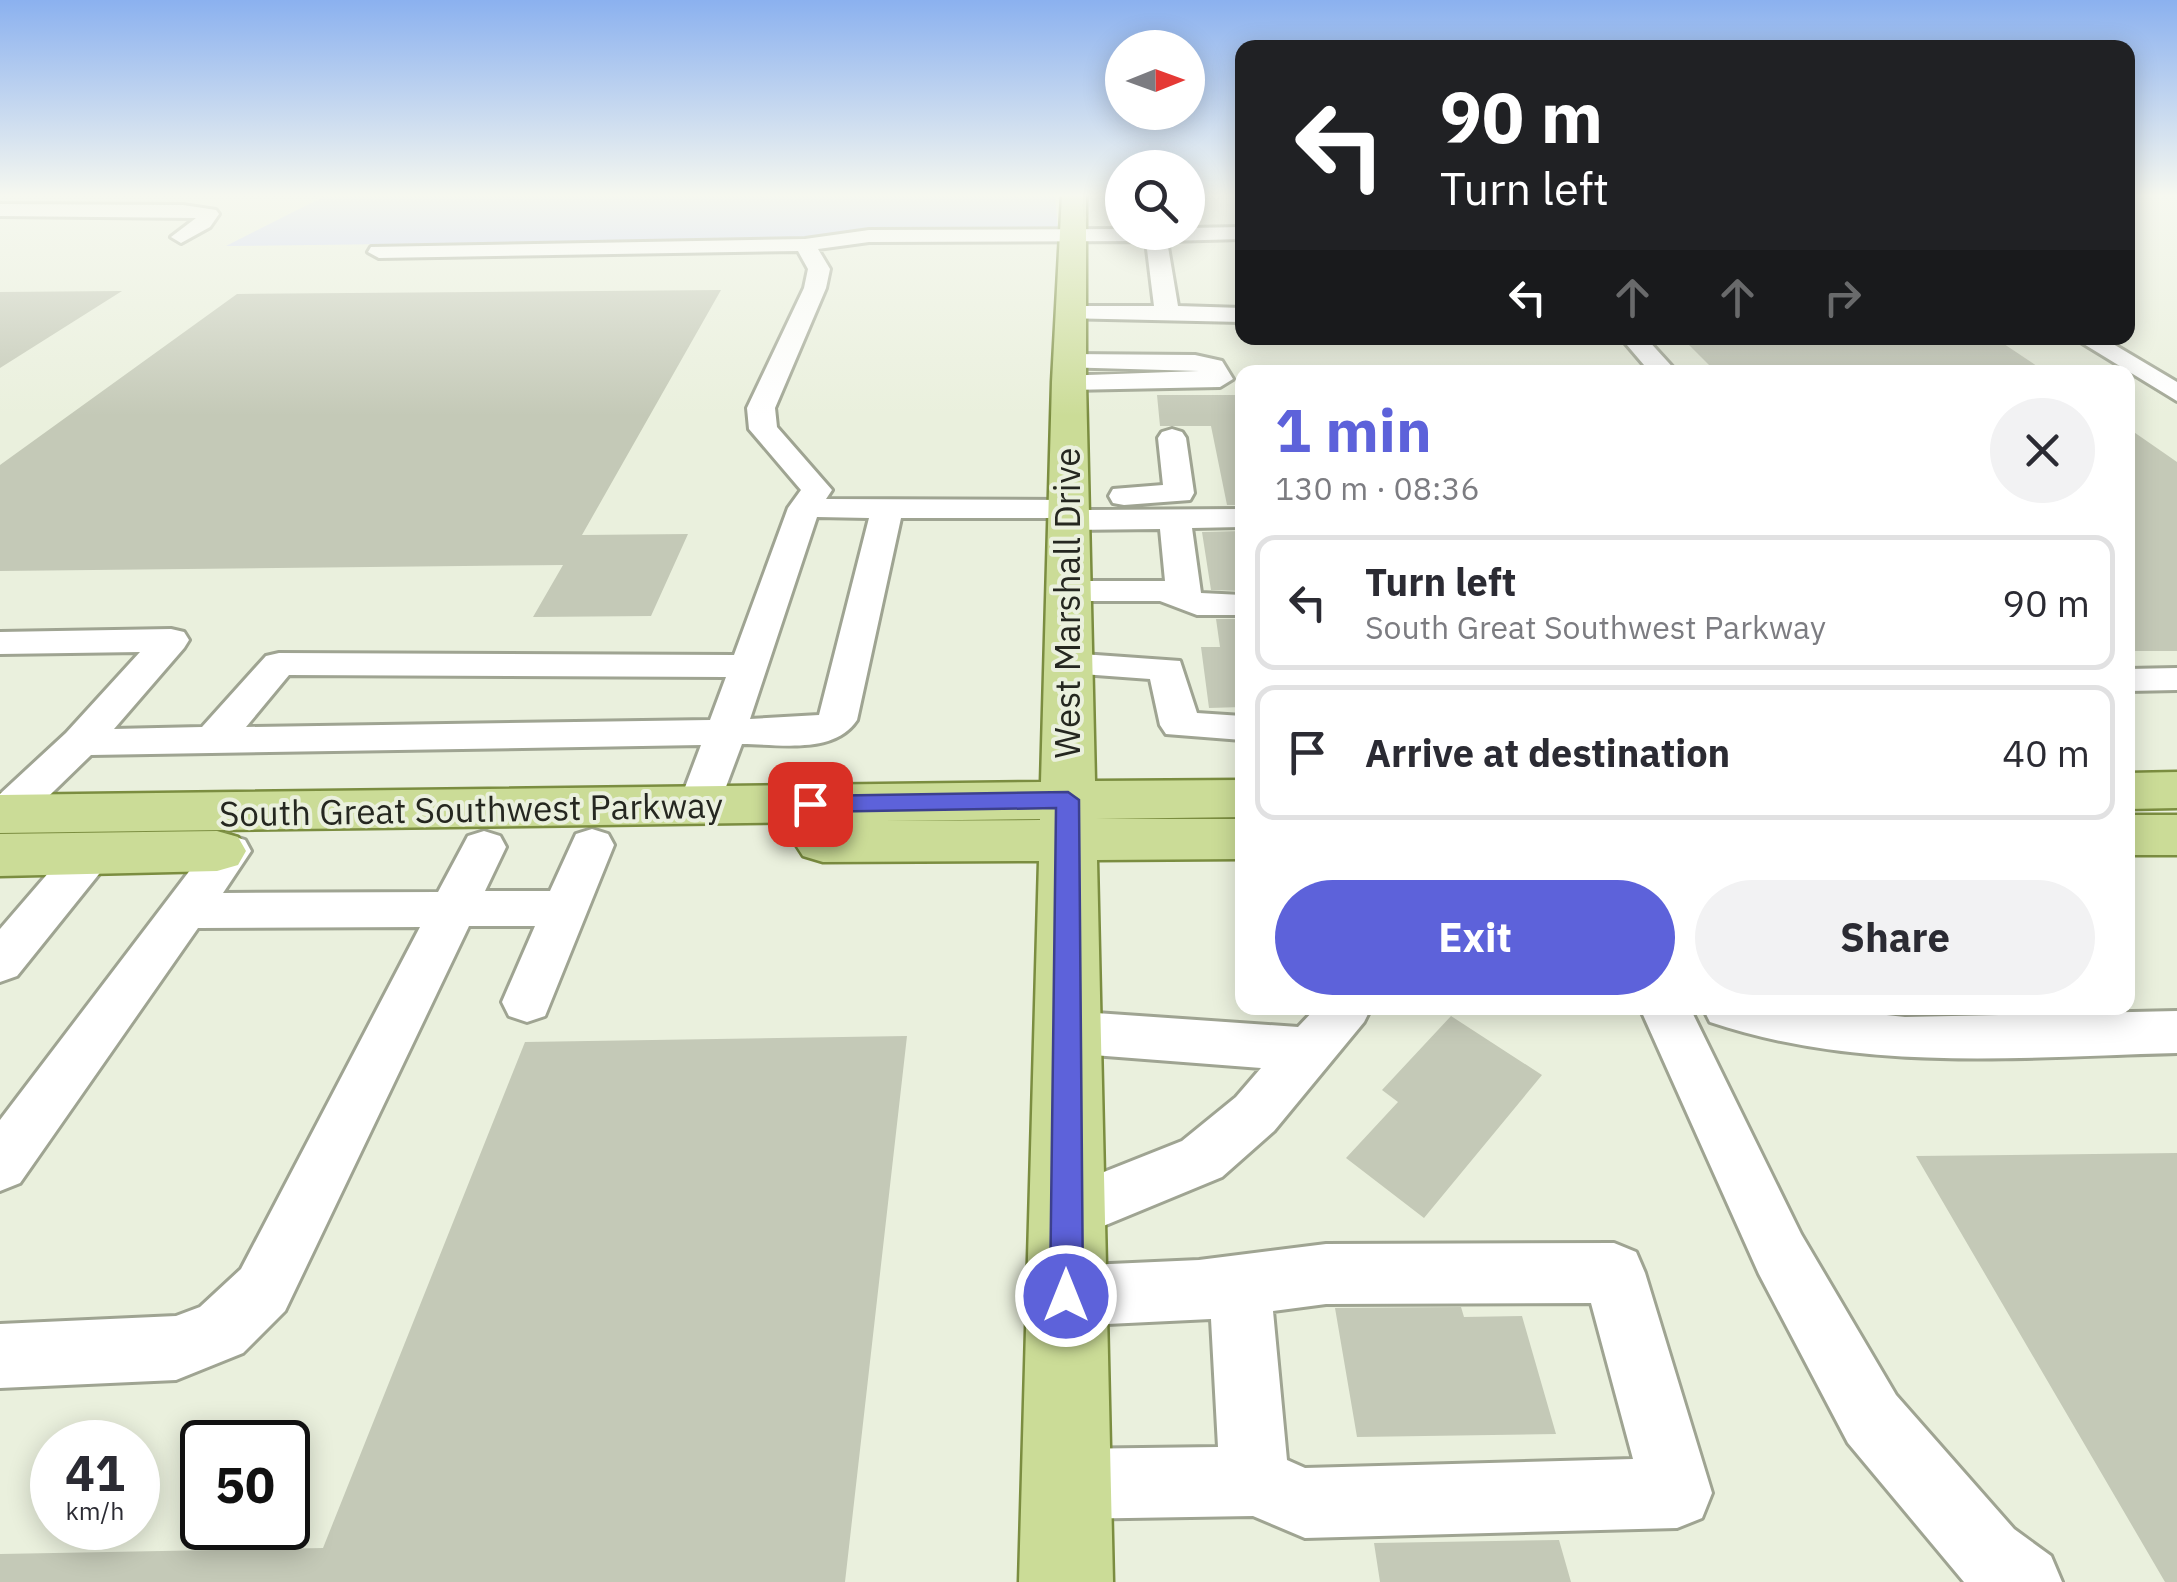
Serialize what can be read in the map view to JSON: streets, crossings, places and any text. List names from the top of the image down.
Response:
{
  "streets": {
    "main road": ["West Marshall Drive", "South Great Southwest Parkway"]
  },
  "crossings": [
    ["West Marshall Drive", "South Great Southwest Parkway"]
  ],
  "north": "right",
  "page": {
    "turn": ["90 m", "Turn left"],
    "heading": ["1 min", "130 m · 08:36"],
    "list": [
      {
        "name": "Turn left",
        "note": "South Great Southwest Parkway",
        "value": "90 m"
      },
      {
        "name": "Arrive at destination",
        "value": "40 m"
      }
    ],
    "buttons": ["Exit", "Share"],
    "speed": "41 km/h",
    "limit": "50"
  }
}
